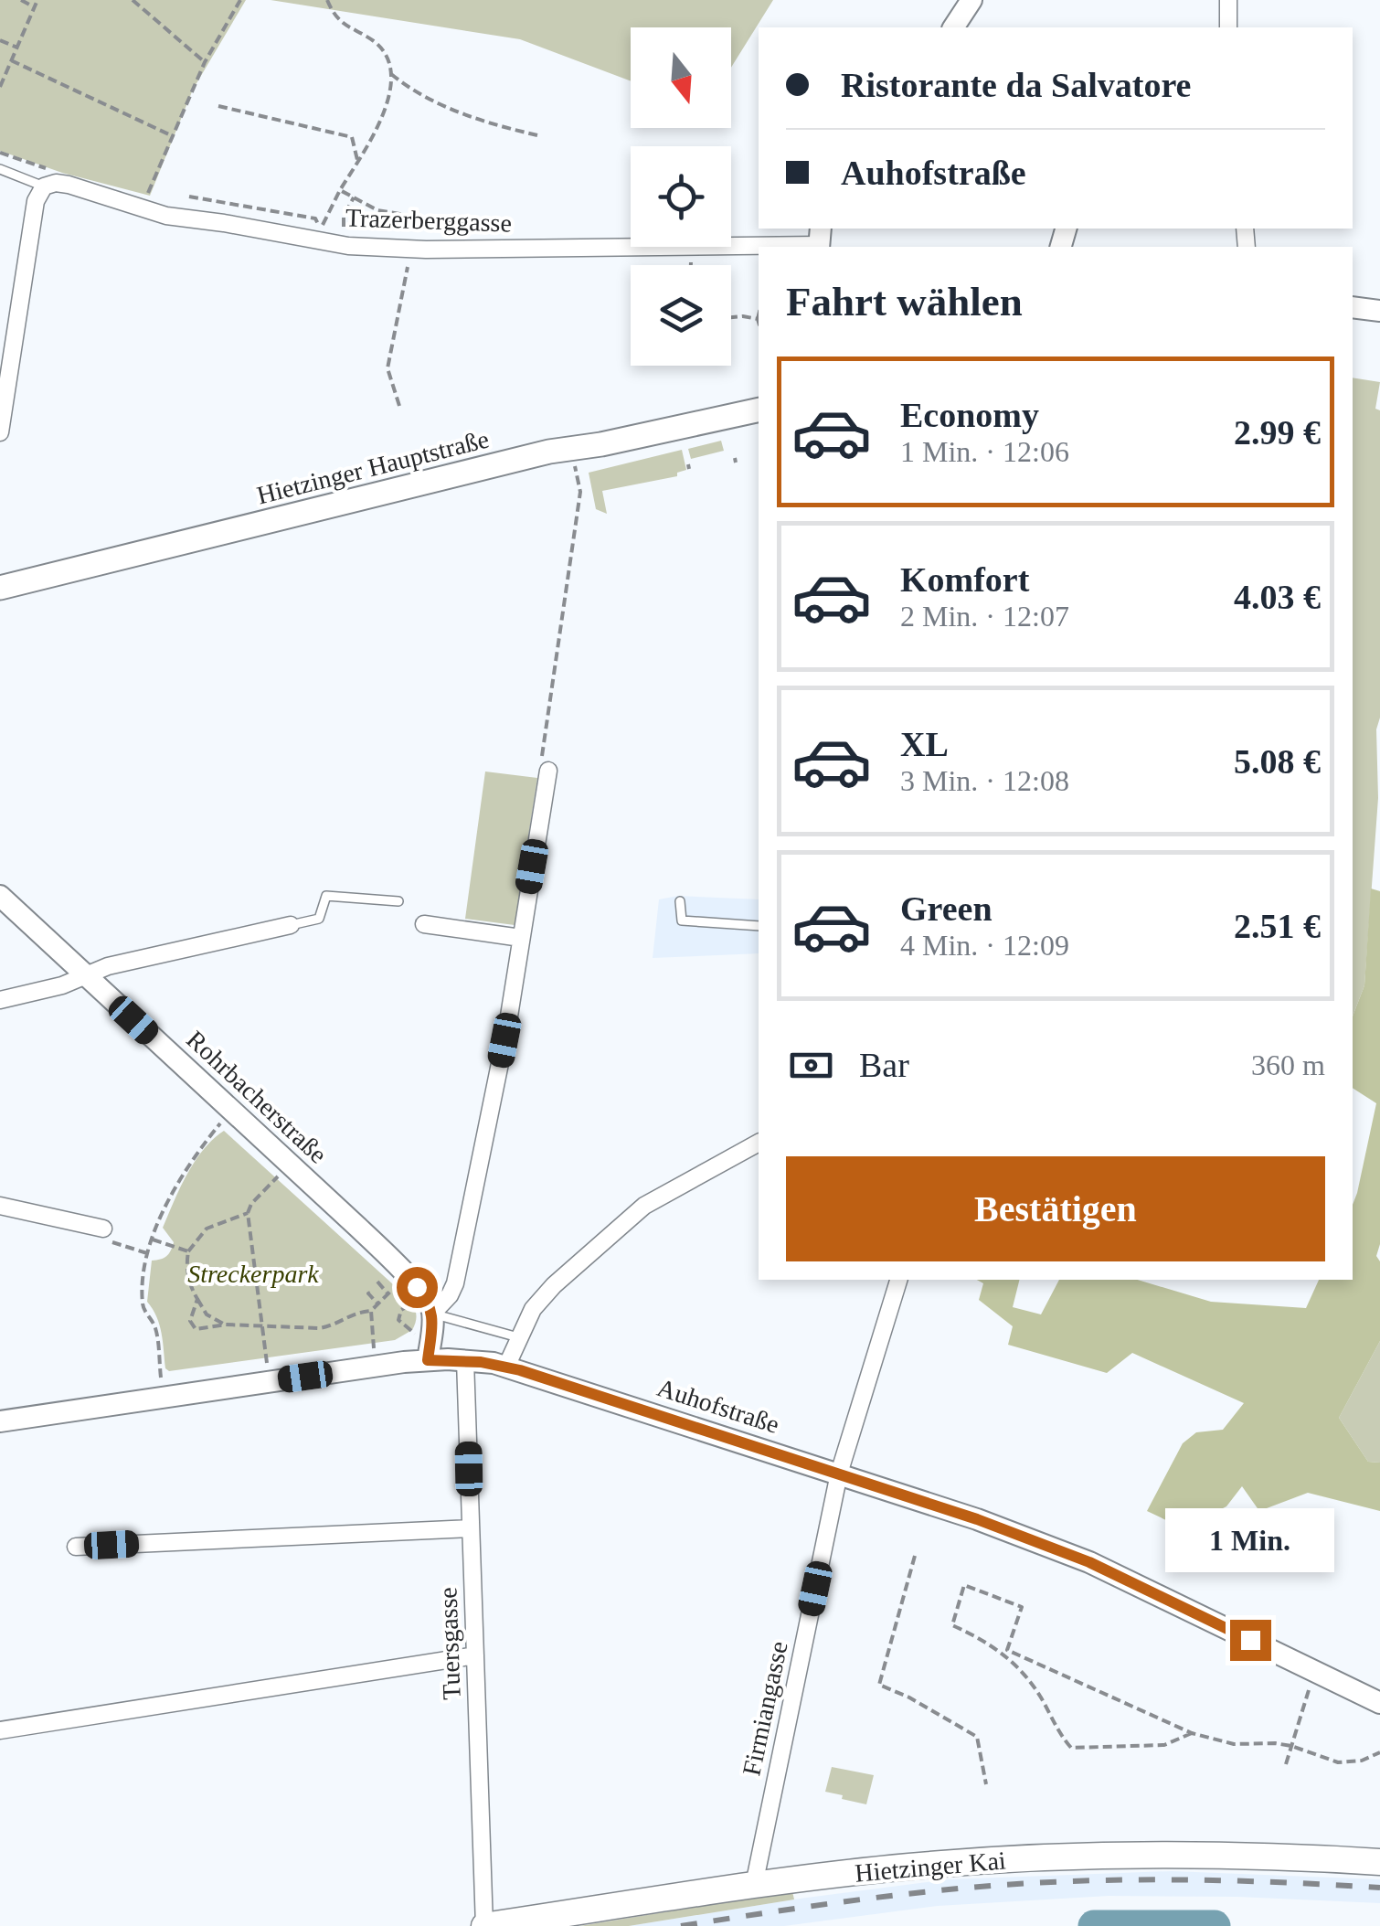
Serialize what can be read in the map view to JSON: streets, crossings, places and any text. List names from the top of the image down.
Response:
{
  "streets": {
    "main road": ["Hietzinger Hauptstraße", "Hietzinger Kai"],
    "street": [
      "Trazerberggasse",
      "Rohrbacherstraße",
      "Auhofstraße",
      "Tuersgasse",
      "Firmiangasse"
    ]
  },
  "crossings": [
    ["Auhofstraße", "Tuersgasse"],
    ["Auhofstraße", "Firmiangasse"],
    ["Tuersgasse", "Hietzinger Kai"],
    ["Firmiangasse", "Hietzinger Kai"]
  ],
  "parks": ["Streckerpark"],
  "north": "bottom",
  "page": {
    "banner": ["Ristorante da Salvatore", "Auhofstraße"],
    "heading": "Fahrt wählen",
    "list": [
      {
        "name": "Economy",
        "note": "1 Min. · 12:06",
        "value": "2.99 €"
      },
      {
        "name": "Komfort",
        "note": "2 Min. · 12:07",
        "value": "4.03 €"
      },
      {
        "name": "XL",
        "note": "3 Min. · 12:08",
        "value": "5.08 €"
      },
      {
        "name": "Green",
        "note": "4 Min. · 12:09",
        "value": "2.51 €"
      }
    ],
    "pay": ["Bar", "360 m"],
    "buttons": "Bestätigen",
    "bubble": "1 Min."
  }
}
